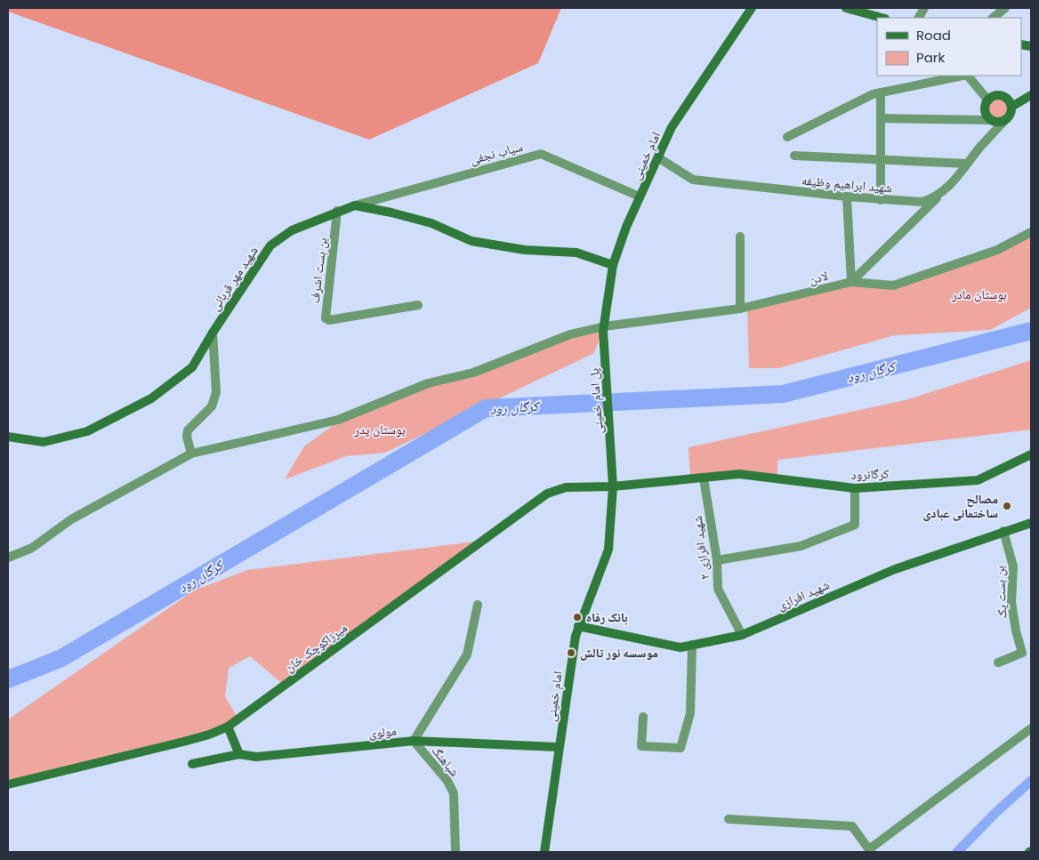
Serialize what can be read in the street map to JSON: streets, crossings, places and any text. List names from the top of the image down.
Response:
{
  "streets": {
    "street": [
      "سیاب نجفی",
      "امام خمینی",
      "شهید ابراهیم وظیفه",
      "بن بست اشرف",
      "لادن",
      "شهید مهر قربانی",
      "پل امام خمینی",
      "کرگانرود",
      "شهید افرازی ۲",
      "بن بست یک",
      "شهید افرازی",
      "میرزاکوچک خان",
      "مولوی",
      "شباهنگ"
    ]
  },
  "crossings": [
    ["سیاب نجفی", "امام خمینی"],
    ["سیاب نجفی", "شهید مهر قربانی"],
    ["امام خمینی", "شهید ابراهیم وظیفه"],
    ["امام خمینی", "لادن"],
    ["امام خمینی", "شهید مهر قربانی"],
    ["امام خمینی", "پل امام خمینی"],
    ["امام خمینی", "کرگانرود"],
    ["امام خمینی", "شهید افرازی"],
    ["امام خمینی", "میرزاکوچک خان"],
    ["امام خمینی", "مولوی"],
    ["بن بست اشرف", "شهید مهر قربانی"],
    ["لادن", "پل امام خمینی"],
    ["کرگانرود", "شهید افرازی ۲"],
    ["کرگانرود", "میرزاکوچک خان"],
    ["شهید افرازی ۲", "شهید افرازی"],
    ["بن بست یک", "شهید افرازی"],
    ["مولوی", "شباهنگ"]
  ],
  "water": ["کرگان رود"],
  "parks": ["بوستان مادر", "بوستان پدر"],
  "places": ["مصالح ساختمانی عبادی", "بانک رفاه", "موسسه نور تالش"],
  "legend": ["Road", "Park"]
}
